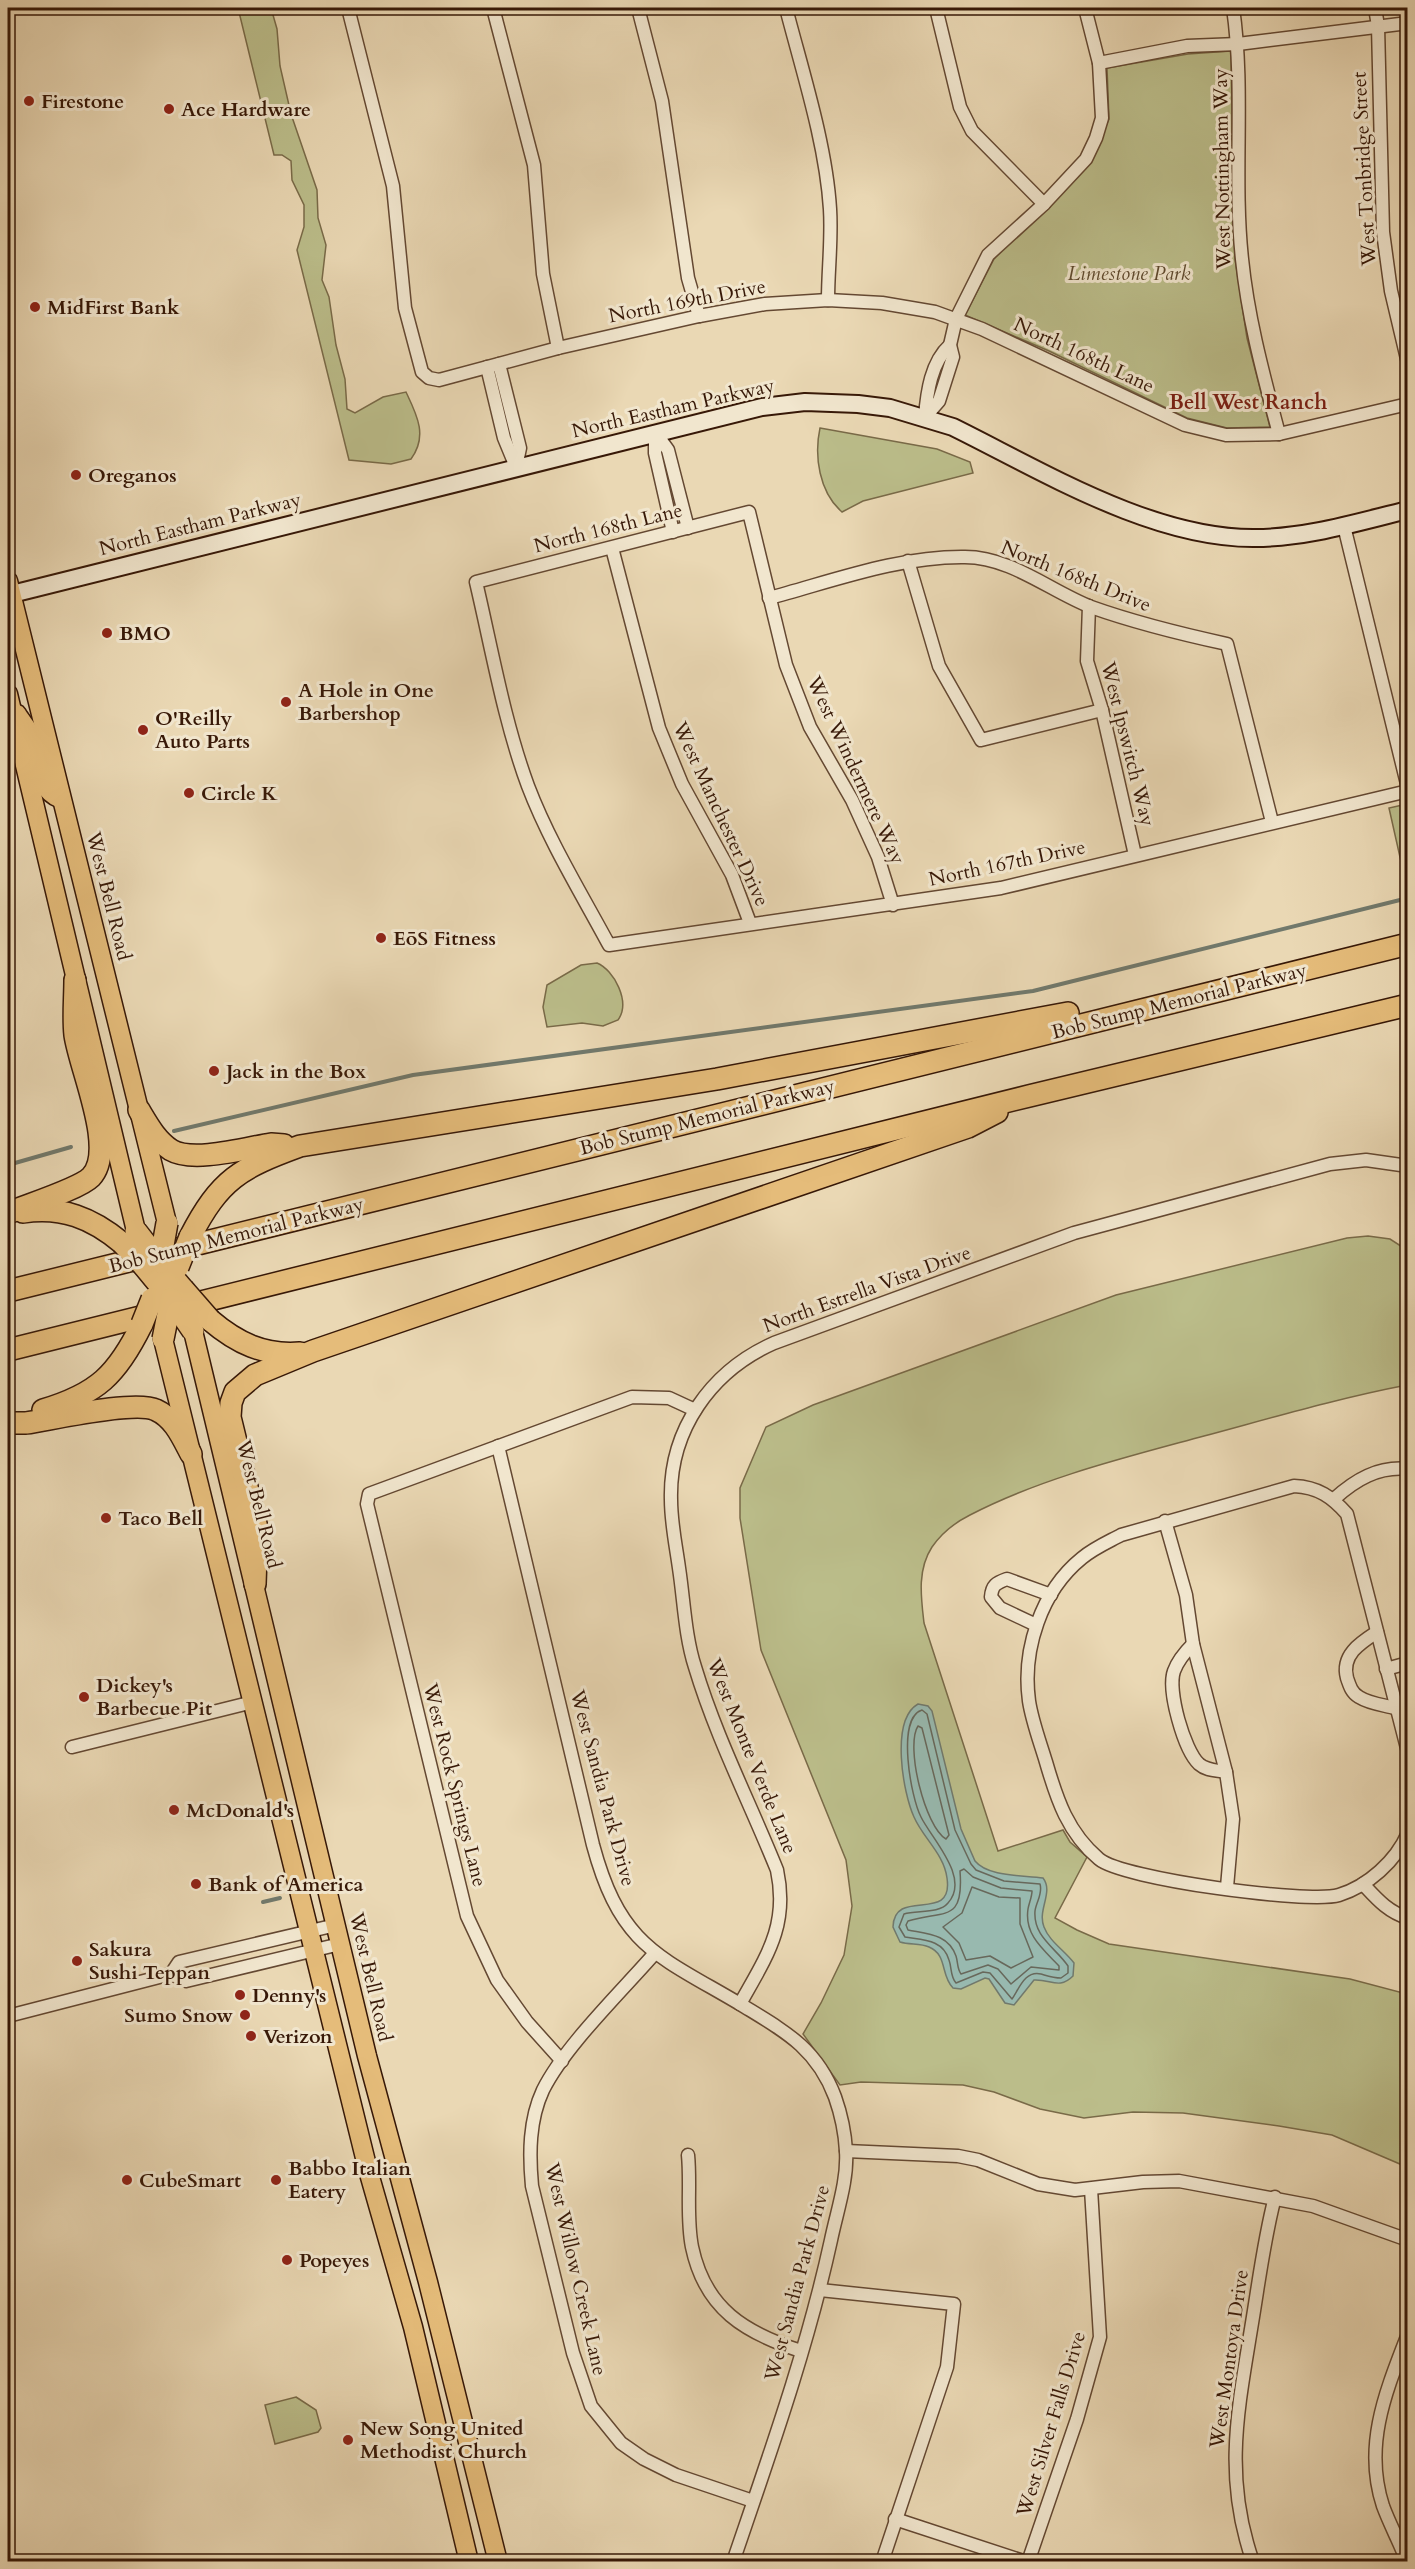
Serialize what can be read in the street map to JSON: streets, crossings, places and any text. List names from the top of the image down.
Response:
{
  "streets": {
    "highway": ["Bob Stump Memorial Parkway"],
    "main road": ["West Bell Road"],
    "street": [
      "West Nottingham Way",
      "West Tonbridge Street",
      "North 169th Drive",
      "North 168th Lane",
      "North Eastham Parkway",
      "North 168th Drive",
      "West Ipswitch Way",
      "West Windermere Way",
      "West Manchester Drive",
      "North 167th Drive",
      "North Estrella Vista Drive",
      "West Monte Verde Lane",
      "West Rock Springs Lane",
      "West Sandia Park Drive",
      "West Willow Creek Lane",
      "West Montoya Drive",
      "West Silver Falls Drive"
    ]
  },
  "crossings": [
    ["West Nottingham Way", "North 168th Lane"],
    ["North 169th Drive", "North 168th Lane"],
    ["North 168th Lane", "West Windermere Way"],
    ["North 168th Lane", "West Manchester Drive"],
    ["North 168th Lane", "North 167th Drive"],
    ["North Eastham Parkway", "West Bell Road"],
    ["North 168th Drive", "West Ipswitch Way"],
    ["North 168th Drive", "West Windermere Way"],
    ["North 168th Drive", "North 167th Drive"],
    ["West Ipswitch Way", "North 167th Drive"],
    ["West Windermere Way", "North 167th Drive"],
    ["West Manchester Drive", "North 167th Drive"],
    ["North Estrella Vista Drive", "West Monte Verde Lane"],
    ["West Monte Verde Lane", "West Sandia Park Drive"],
    ["West Rock Springs Lane", "West Sandia Park Drive"],
    ["West Rock Springs Lane", "West Willow Creek Lane"],
    ["West Sandia Park Drive", "West Willow Creek Lane"]
  ],
  "districts": ["Bell West Ranch"],
  "parks": ["Limestone Park"],
  "places": [
    "Firestone",
    "Ace Hardware",
    "MidFirst Bank",
    "Oreganos",
    "BMO",
    "A Hole in One Barbershop",
    "O'Reilly Auto Parts",
    "Circle K",
    "EōS Fitness",
    "Jack in the Box",
    "Taco Bell",
    "Dickey's Barbecue Pit",
    "McDonald's",
    "Bank of America",
    "Sakura Sushi Teppan",
    "Denny's",
    "Sumo Snow",
    "Verizon",
    "CubeSmart",
    "Babbo Italian Eatery",
    "Popeyes",
    "New Song United Methodist Church"
  ]
}
